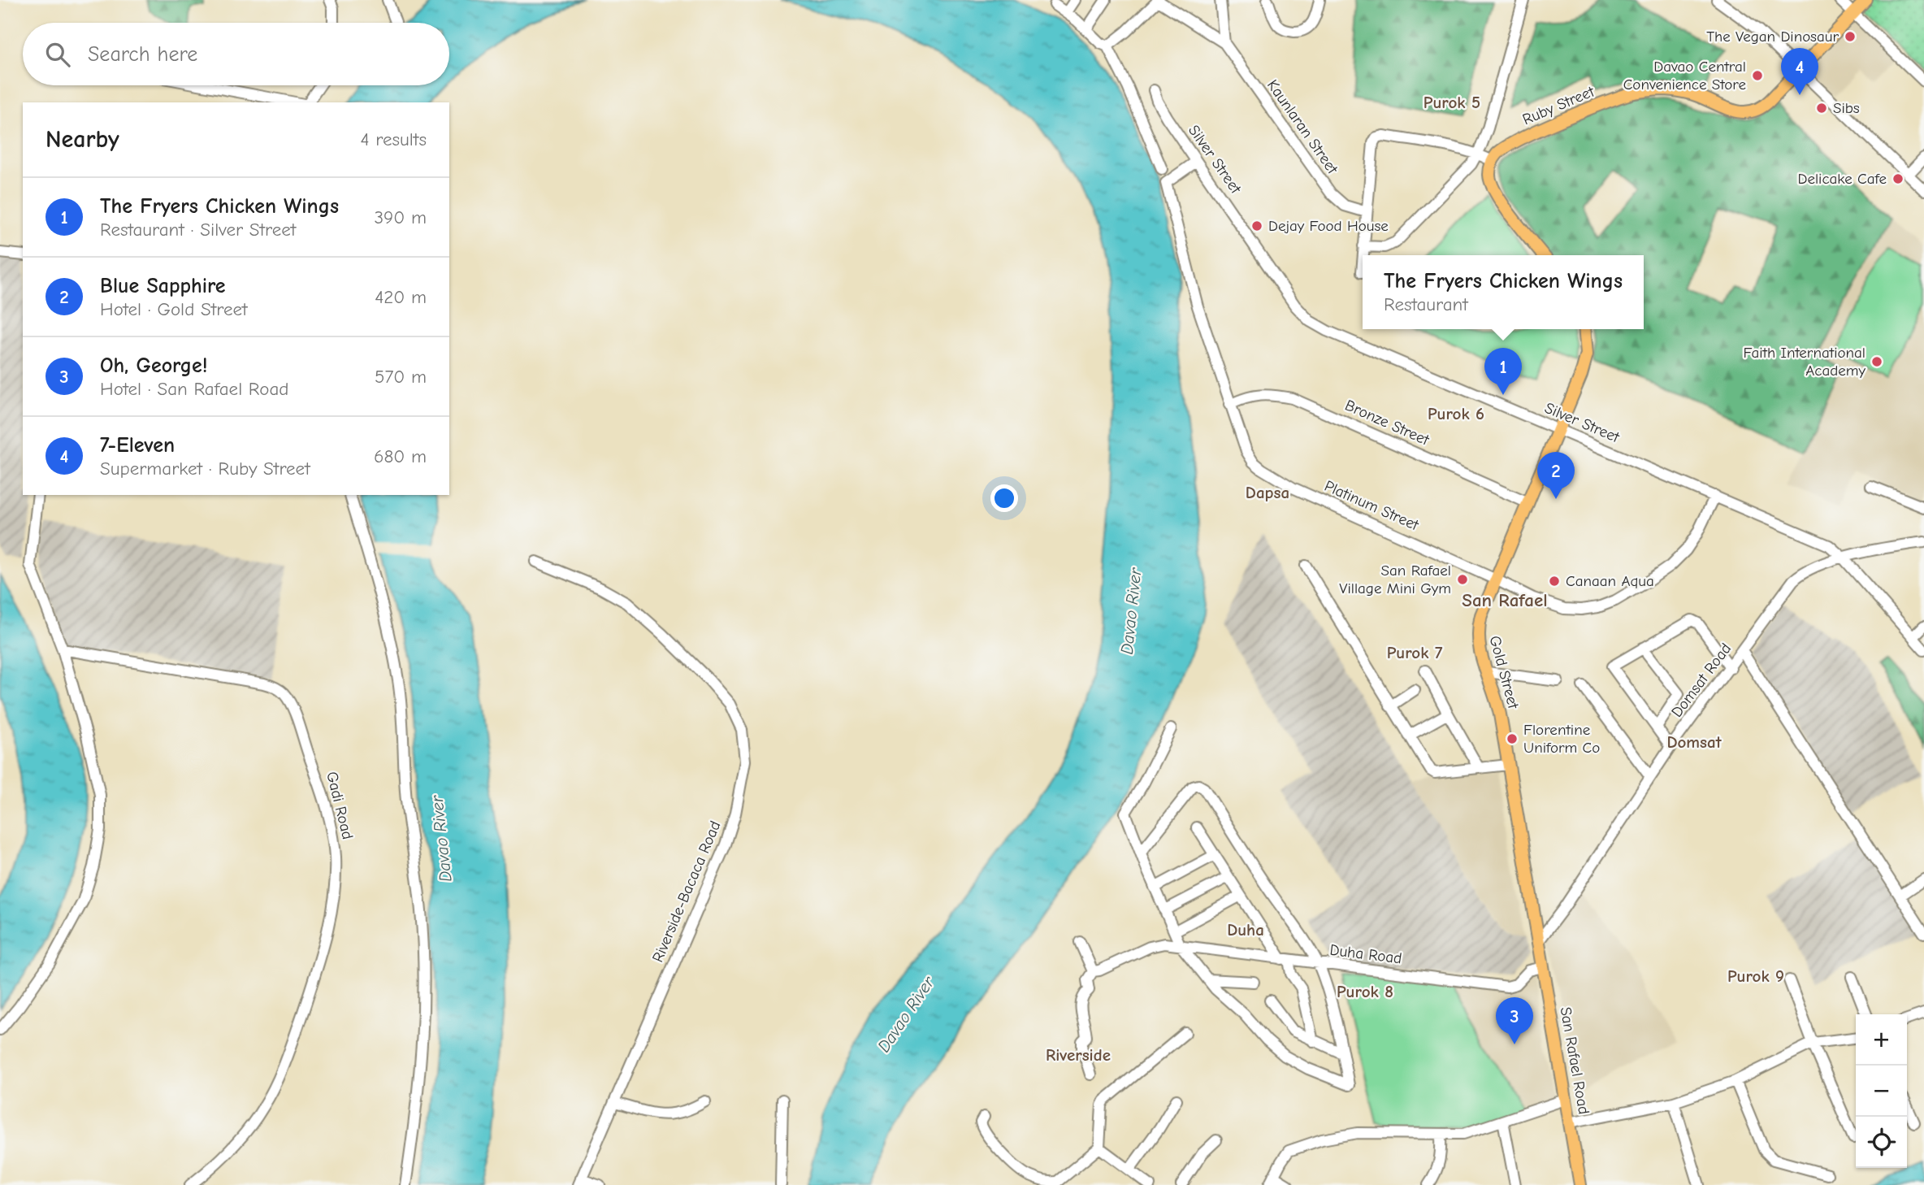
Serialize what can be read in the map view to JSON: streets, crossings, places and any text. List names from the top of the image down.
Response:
{
  "streets": {
    "main road": ["Ruby Street", "Gold Street", "San Rafael Road"],
    "street": [
      "Kaunlaran Street",
      "Silver Street",
      "Bronze Street",
      "Platinum Street",
      "Domsat Road",
      "Gadi Road",
      "Riverside-Bacaca Road",
      "Duha Road"
    ]
  },
  "crossings": [
    ["Silver Street", "Platinum Street"],
    ["Silver Street", "Gold Street"],
    ["Silver Street", "Domsat Road"],
    ["Bronze Street", "Platinum Street"],
    ["Bronze Street", "Gold Street"],
    ["Platinum Street", "Gold Street"],
    ["Gold Street", "Domsat Road"],
    ["Gold Street", "San Rafael Road"],
    ["Domsat Road", "San Rafael Road"],
    ["Duha Road", "San Rafael Road"]
  ],
  "districts": [
    "Purok 5",
    "Purok 6",
    "Dapsa",
    "San Rafael",
    "Purok 7",
    "Domsat",
    "Duha",
    "Purok 9",
    "Purok 8",
    "Riverside"
  ],
  "water": ["Davao River"],
  "places": [
    "The Vegan Dinosaur",
    "Davao Central Convenience Store",
    "Sibs",
    "Delicake Cafe",
    "Dejay Food House",
    "Faith International Academy",
    "San Rafael Village Mini Gym",
    "Canaan Aqua",
    "Florentine Uniform Co"
  ],
  "page": {
    "search": "Search here",
    "pins": [
      "4",
      "1",
      "2",
      "3"
    ],
    "heading": ["Nearby", "4 results"],
    "list": [
      {
        "mark": "1",
        "name": "The Fryers Chicken Wings",
        "note": "Restaurant · Silver Street",
        "value": "390 m"
      },
      {
        "mark": "2",
        "name": "Blue Sapphire",
        "note": "Hotel · Gold Street",
        "value": "420 m"
      },
      {
        "mark": "3",
        "name": "Oh, George!",
        "note": "Hotel · San Rafael Road",
        "value": "570 m"
      },
      {
        "mark": "4",
        "name": "7-Eleven",
        "note": "Supermarket · Ruby Street",
        "value": "680 m"
      }
    ],
    "popup": ["The Fryers Chicken Wings", "Restaurant"],
    "map_buttons": ["+", "−"]
  }
}
